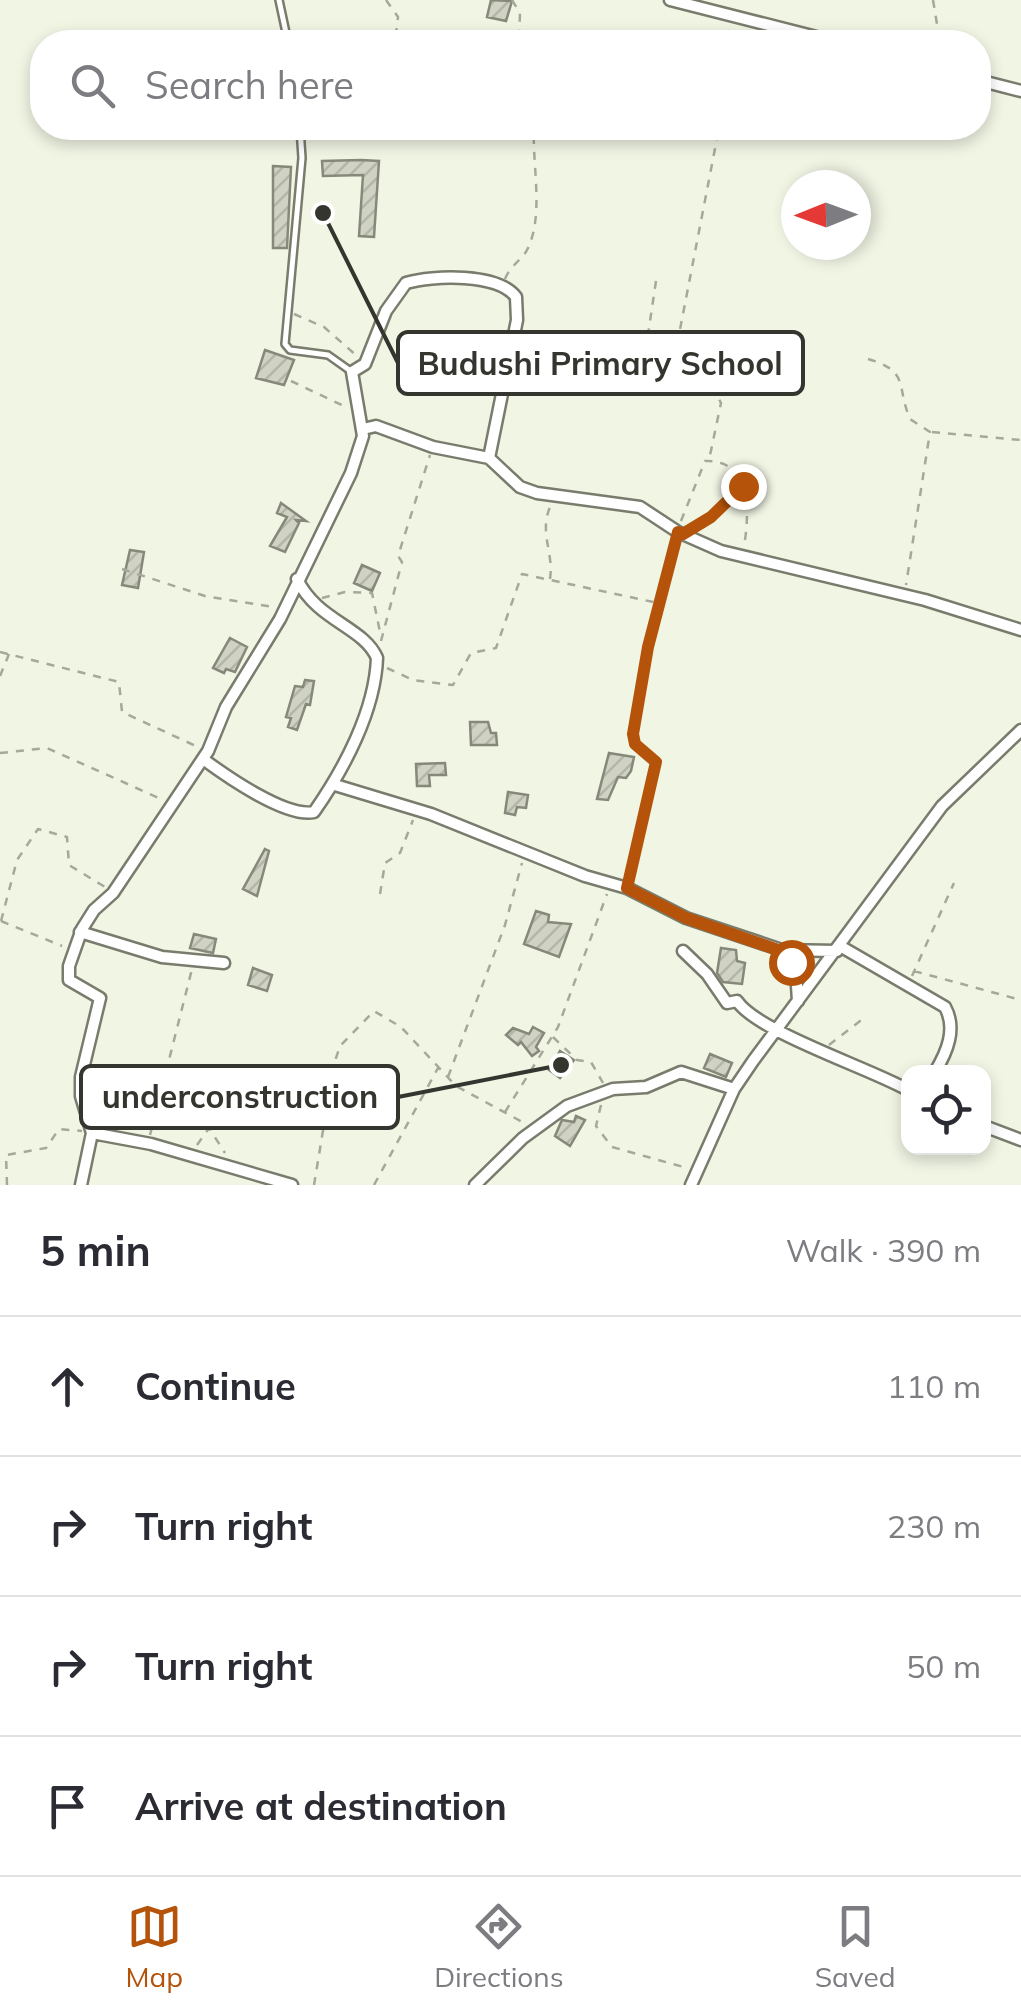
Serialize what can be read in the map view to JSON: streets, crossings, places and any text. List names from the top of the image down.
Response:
{
  "places": ["Budushi Primary School", "underconstruction"],
  "north": "left",
  "page": {
    "search": "Search here",
    "heading": ["5 min", "Walk · 390 m"],
    "list": [
      ["Continue", "110 m"],
      ["Turn right", "230 m"],
      ["Turn right", "50 m"],
      "Arrive at destination"
    ],
    "nav": ["Map", "Directions", "Saved"]
  }
}
